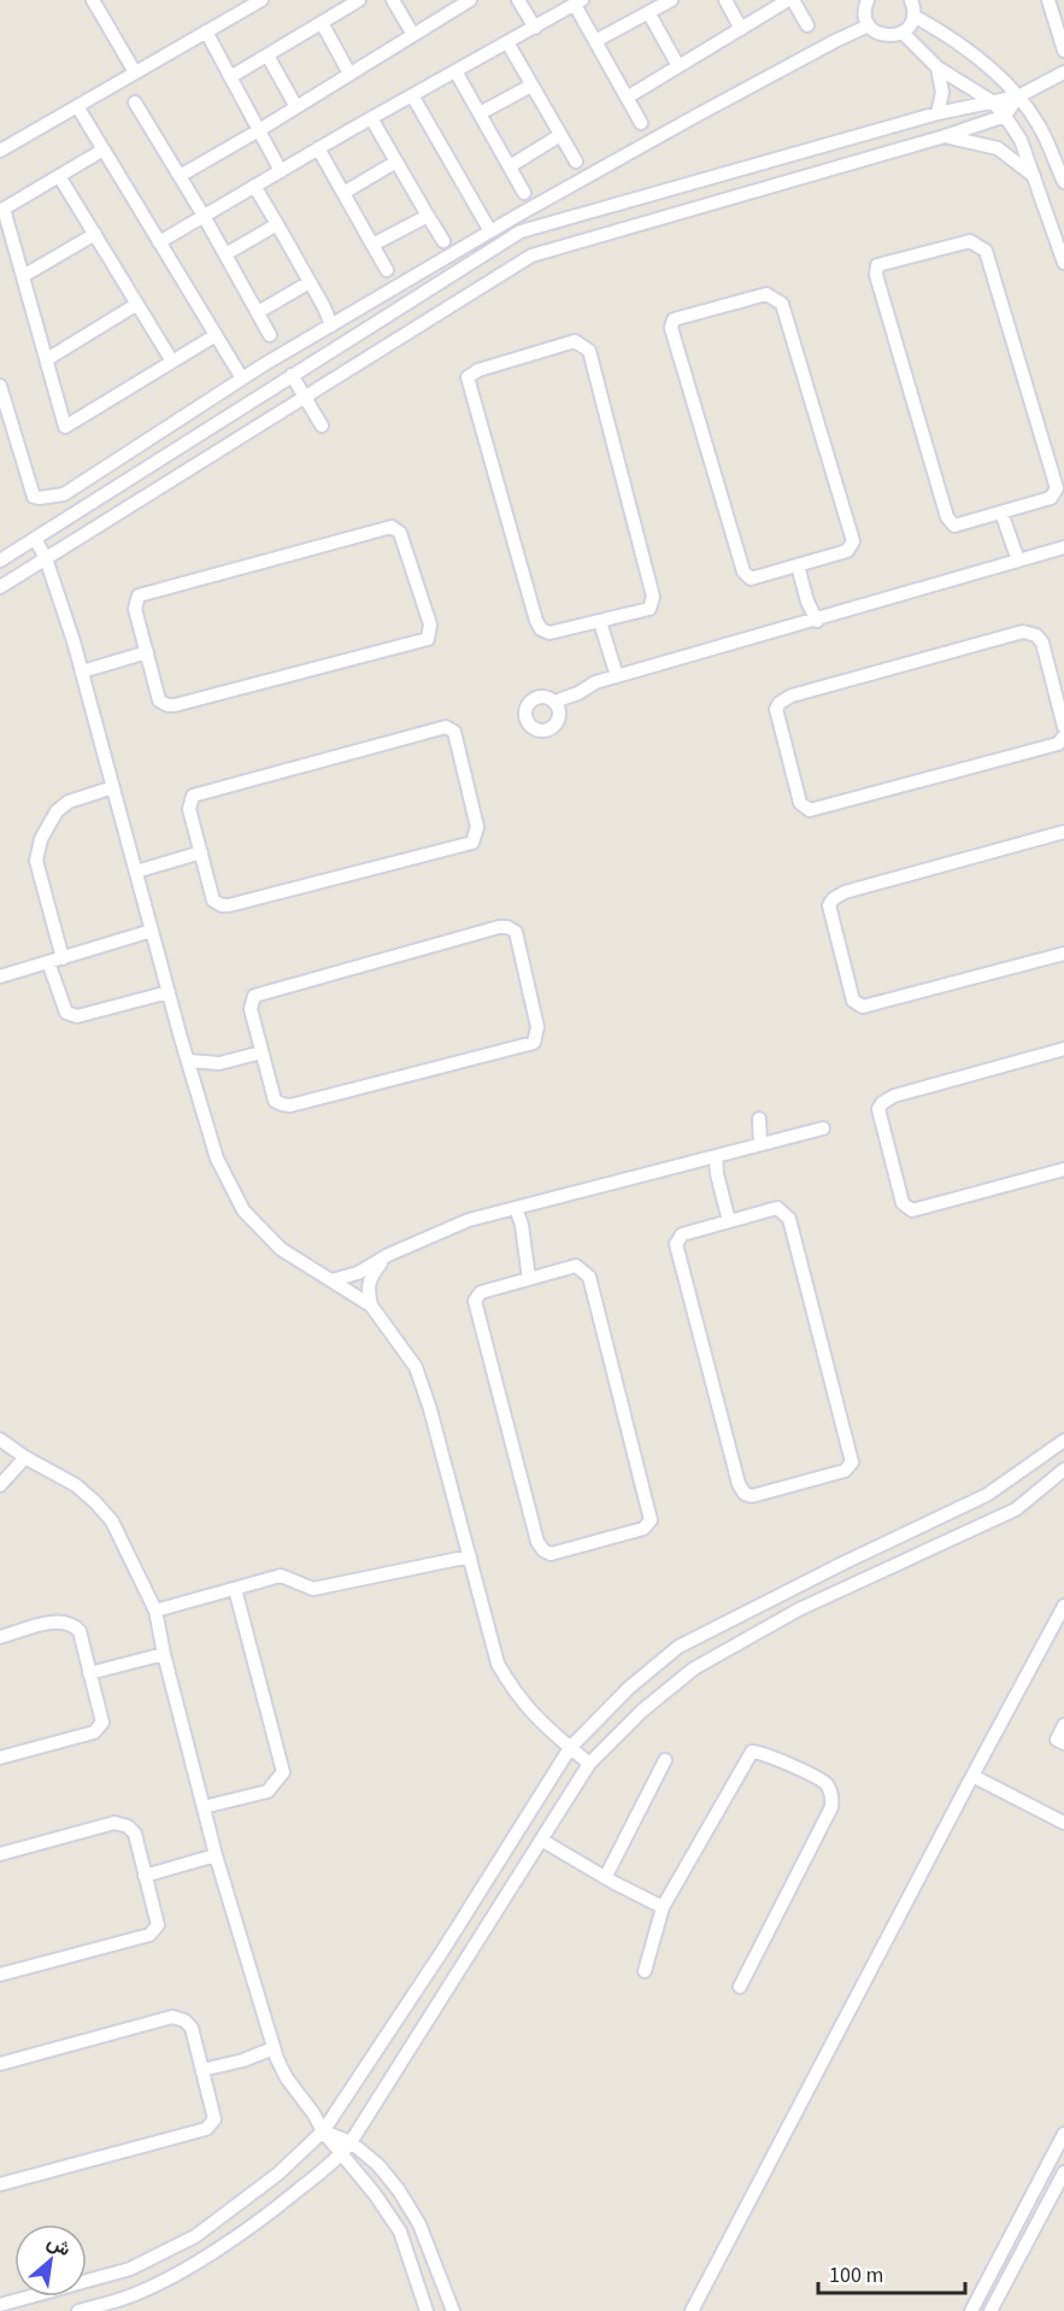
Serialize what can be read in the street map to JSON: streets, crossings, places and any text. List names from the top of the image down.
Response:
{
  "scale_bar": "100 m",
  "north": "top right"
}
